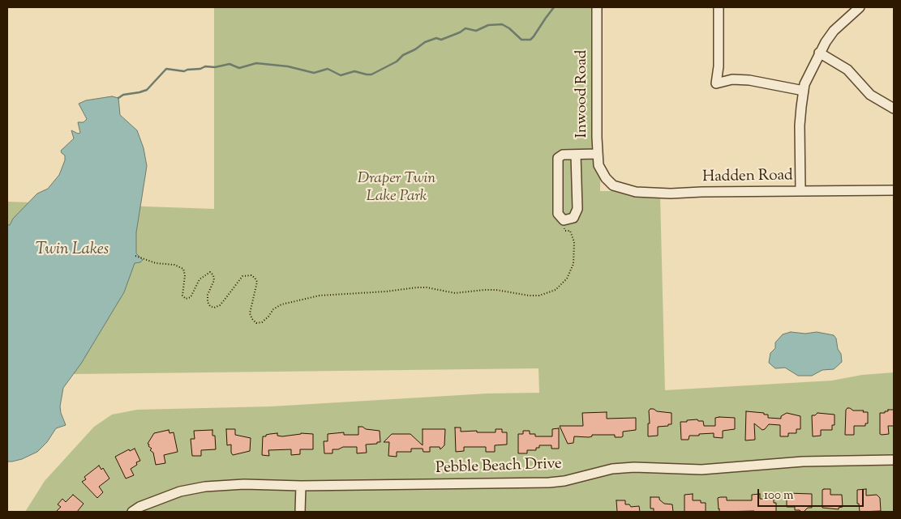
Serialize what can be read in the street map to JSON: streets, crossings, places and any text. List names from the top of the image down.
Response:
{
  "streets": {
    "street": ["Inwood Road", "Hadden Road", "Pebble Beach Drive"]
  },
  "crossings": [
    ["Inwood Road", "Hadden Road"]
  ],
  "water": ["Twin Lakes"],
  "parks": ["Draper Twin Lake Park"],
  "scale_bar": "100 m"
}
